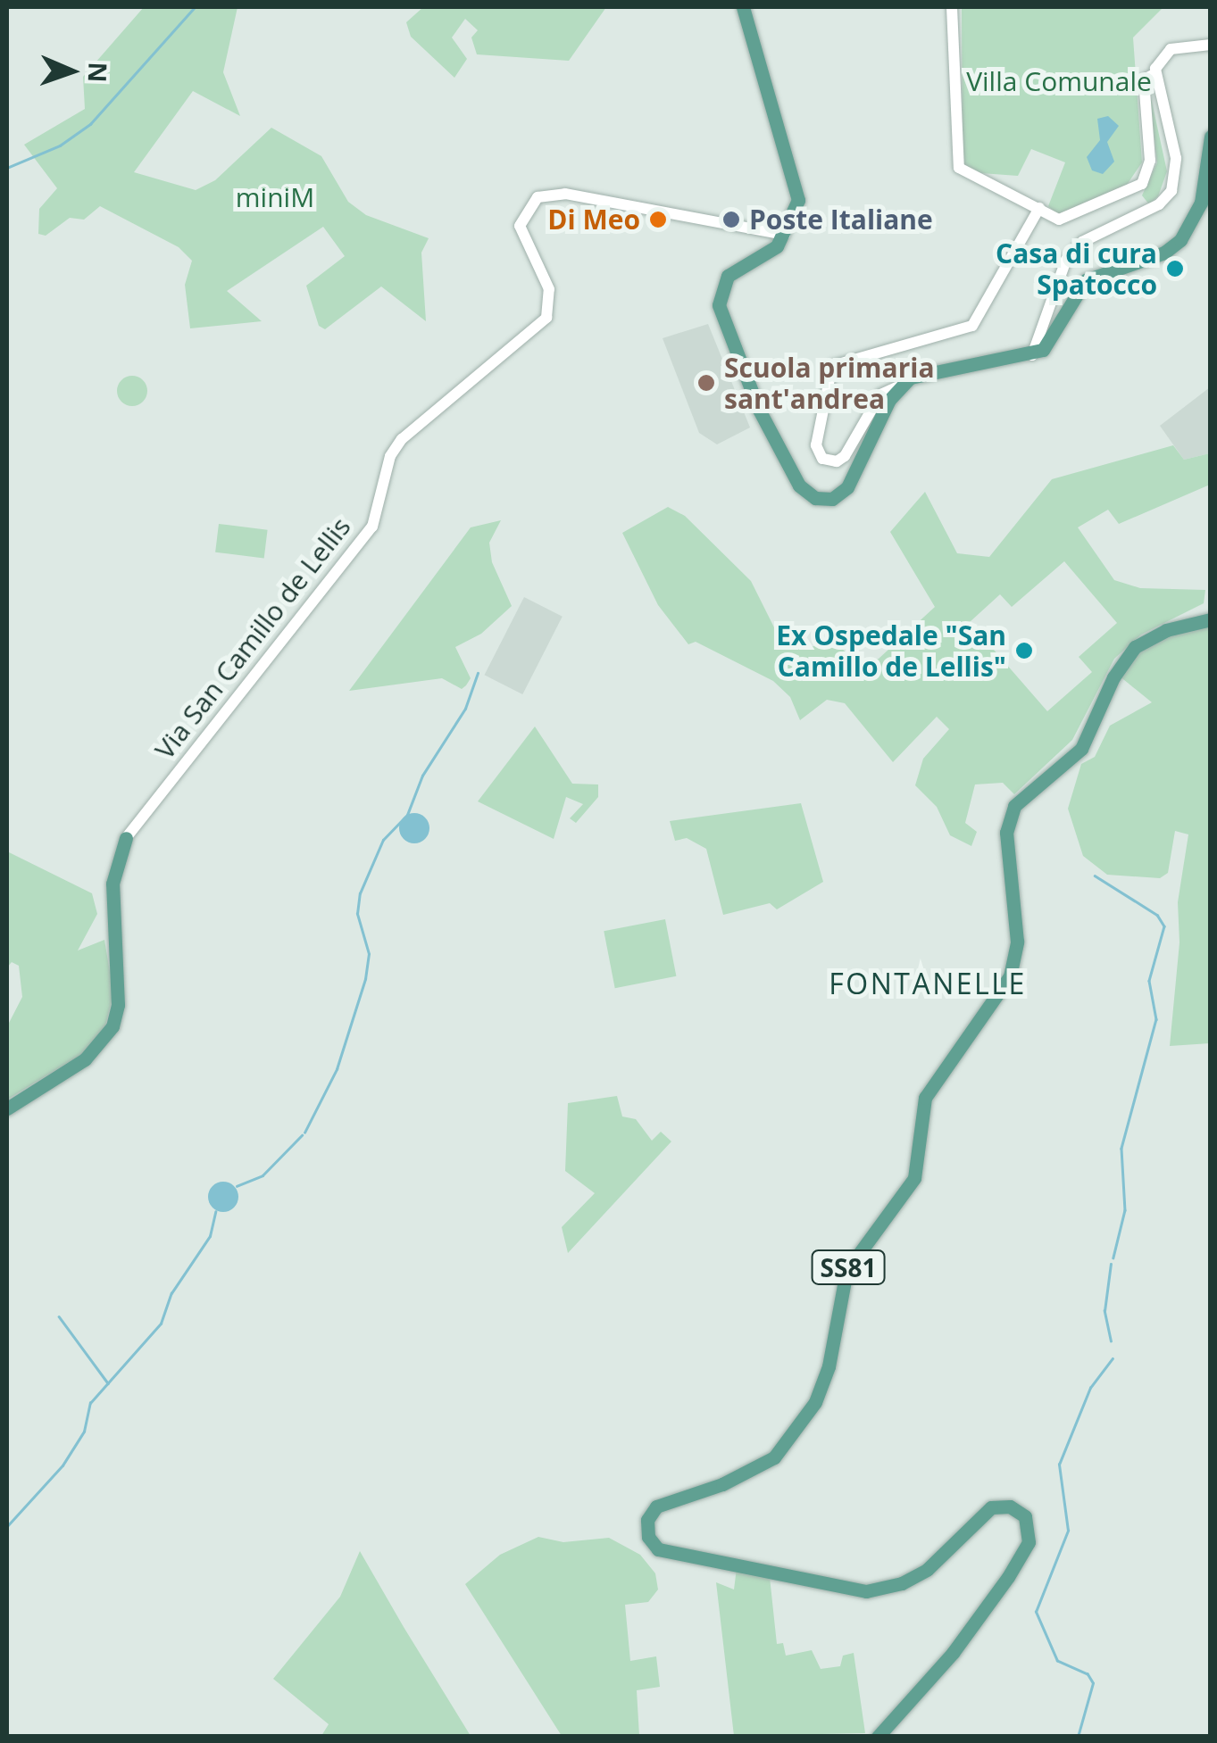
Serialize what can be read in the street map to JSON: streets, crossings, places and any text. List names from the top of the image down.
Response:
{
  "streets": {
    "main road": ["Via San Camillo de Lellis", "SS81"]
  },
  "districts": ["FONTANELLE"],
  "parks": ["Villa Comunale", "miniM"],
  "places": [
    "Di Meo",
    "Poste Italiane",
    "Casa di cura Spatocco",
    "Scuola primaria sant'andrea",
    "Ex Ospedale \"San Camillo de Lellis\""
  ],
  "north": "right"
}
